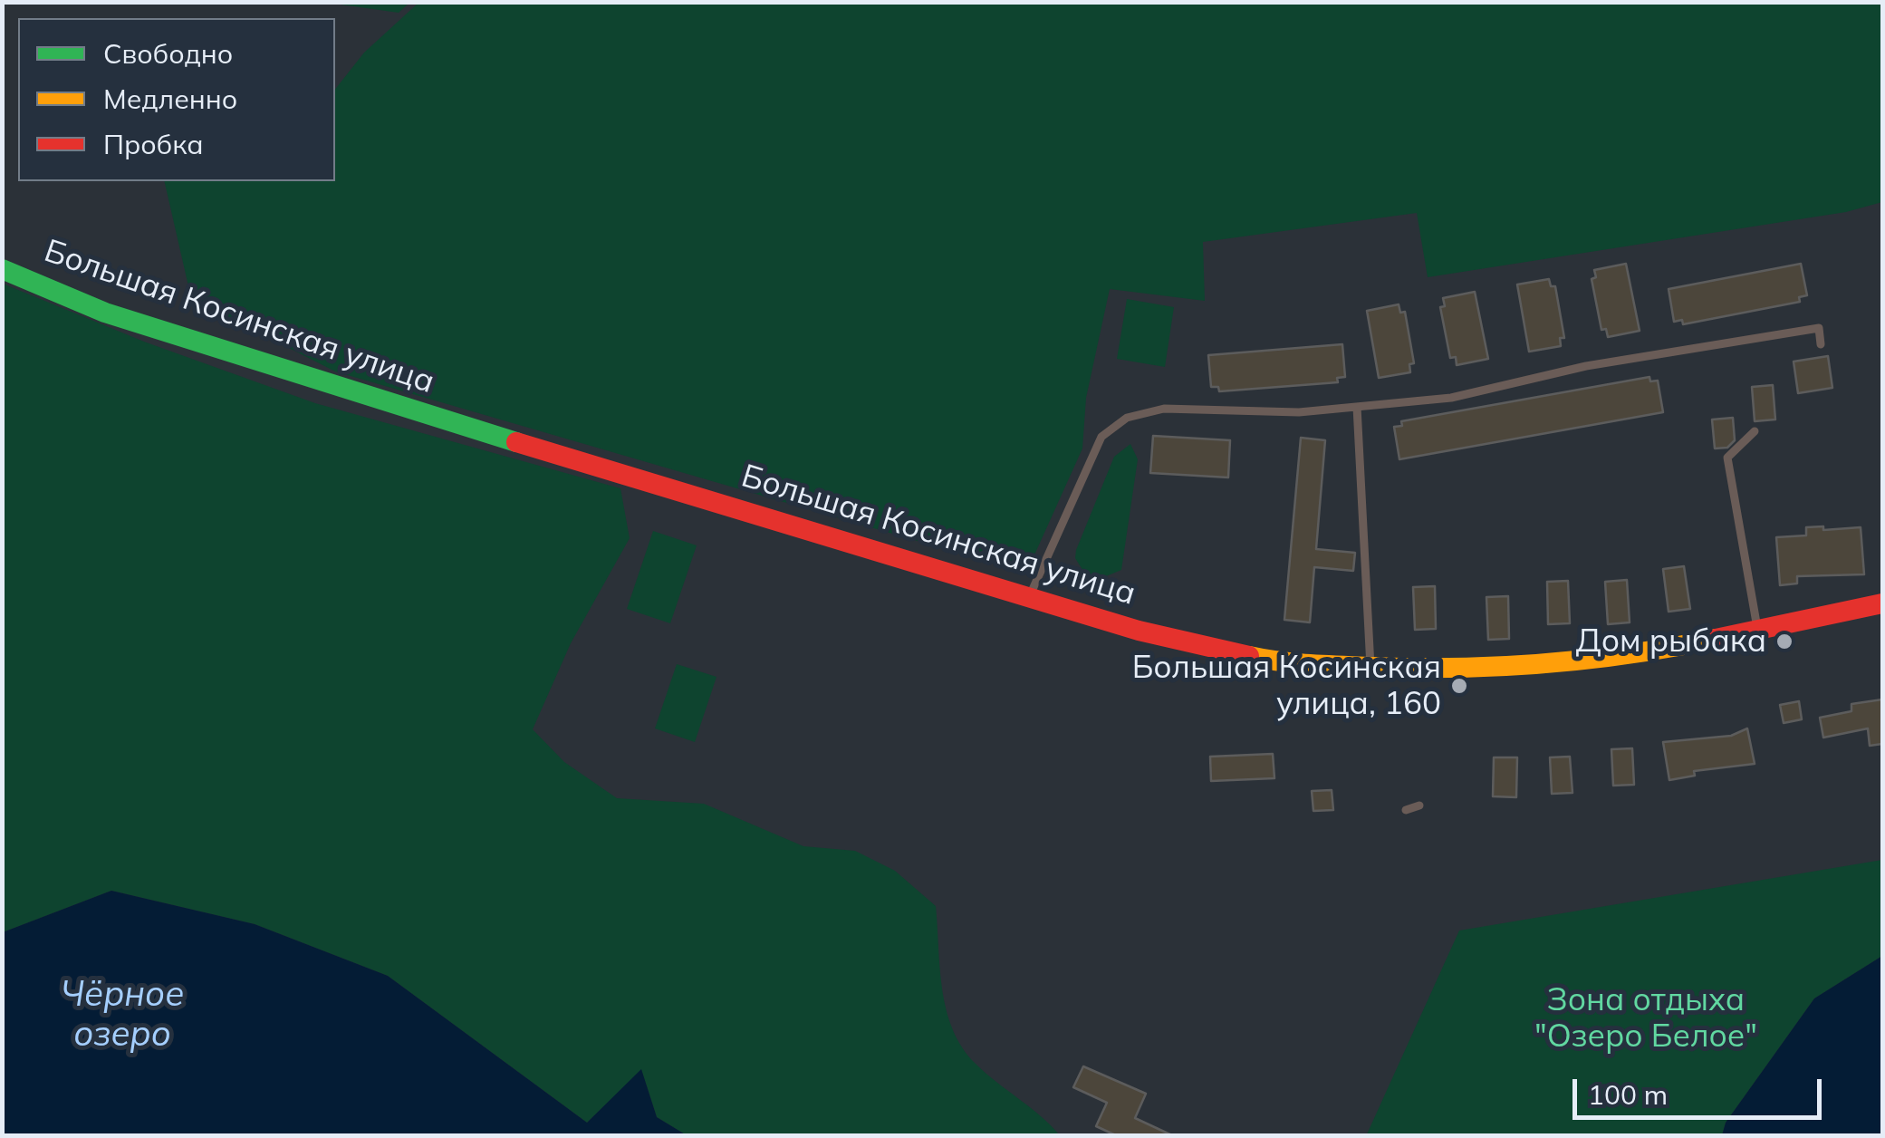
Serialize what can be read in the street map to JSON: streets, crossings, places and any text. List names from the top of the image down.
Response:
{
  "streets": {
    "street": ["Большая Косинская улица"]
  },
  "water": ["Чёрное озеро"],
  "parks": ["Зона отдыха \"Озеро Белое\""],
  "places": ["Дом рыбака", "Большая Косинская улица, 160"],
  "legend": ["Свободно", "Медленно", "Пробка"],
  "scale_bar": "100 m"
}
